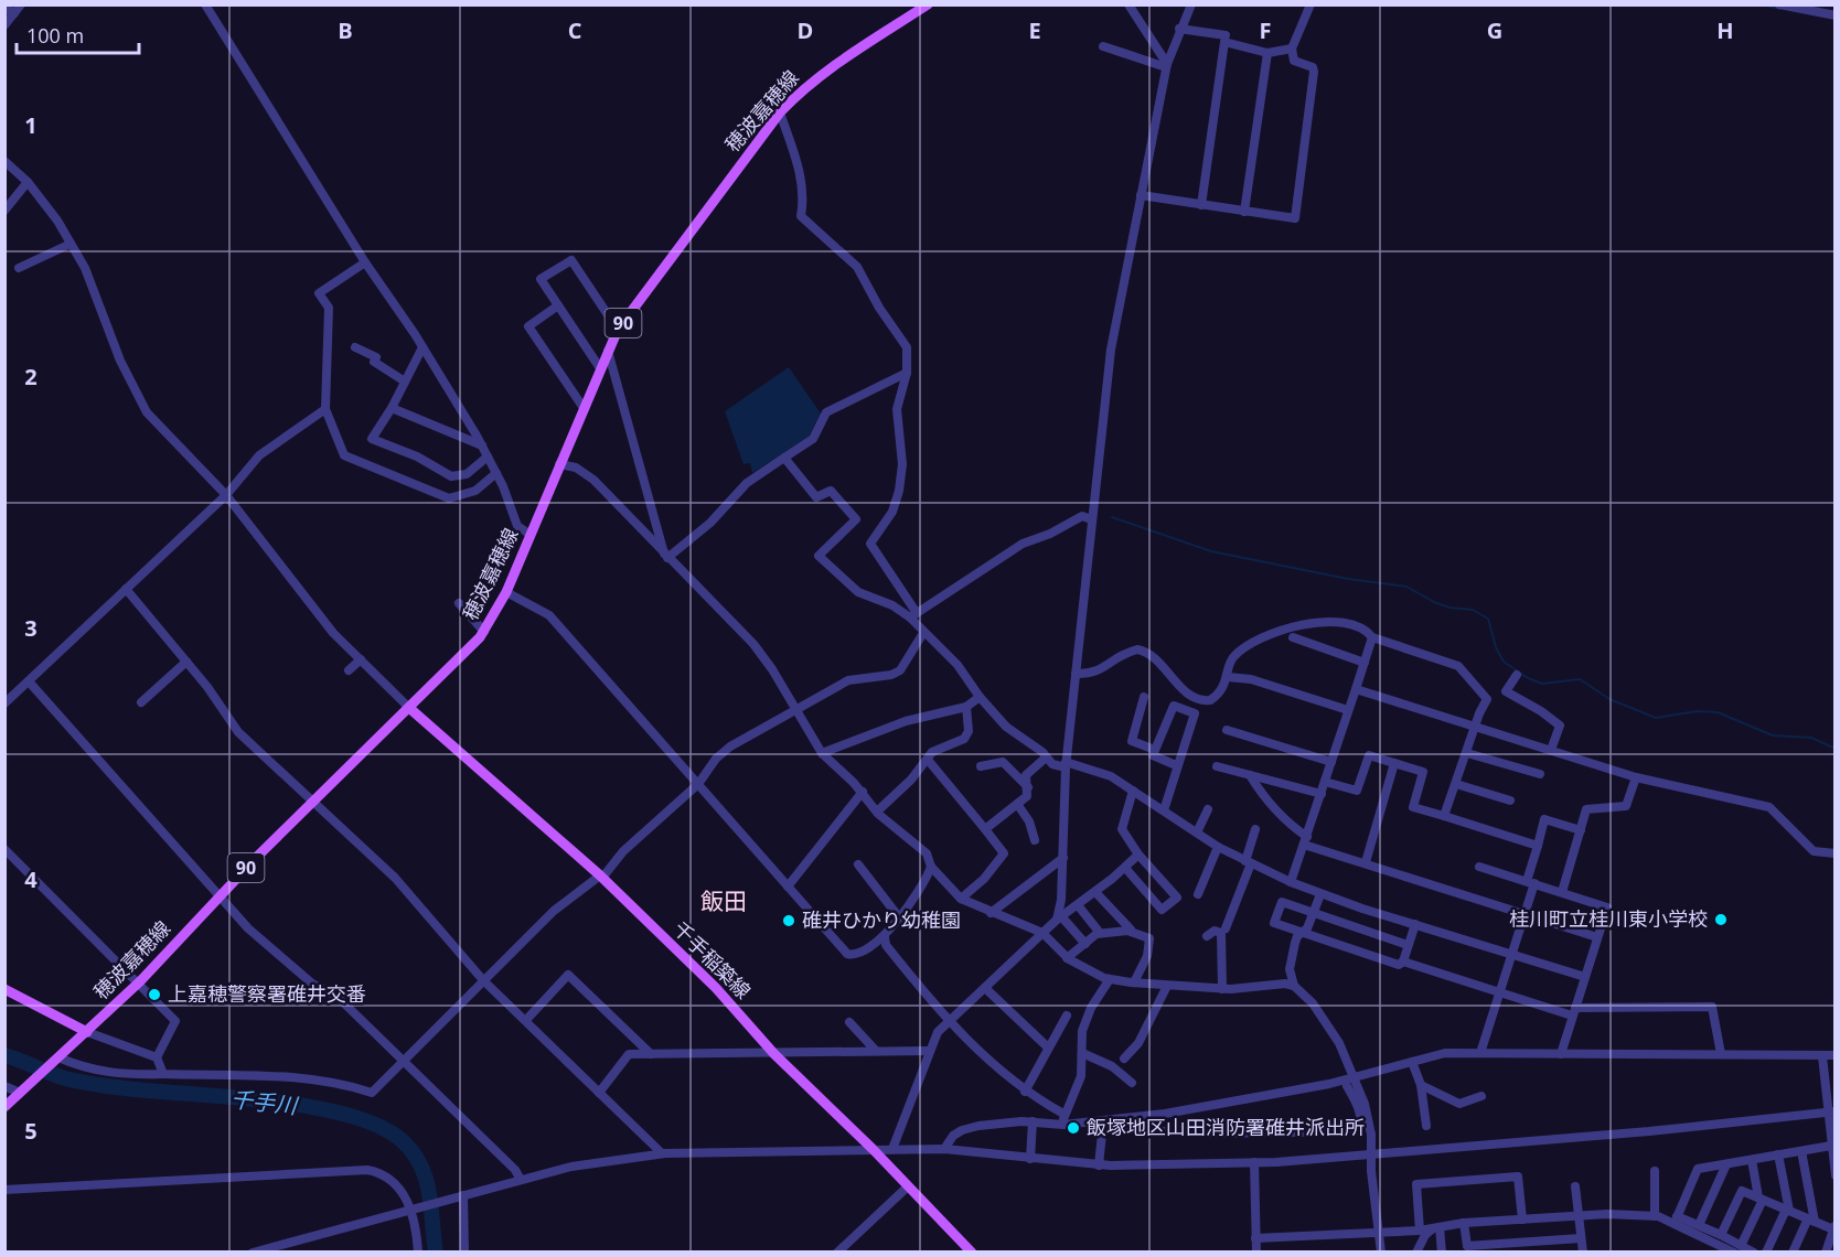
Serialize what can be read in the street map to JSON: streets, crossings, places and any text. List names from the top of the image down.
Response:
{
  "streets": {
    "main road": ["穂波嘉穂線", "90", "千手稲築線"]
  },
  "crossings": [
    ["穂波嘉穂線", "千手稲築線"]
  ],
  "districts": ["飯田"],
  "water": ["千手川"],
  "places": [
    "桂川町立桂川東小学校",
    "碓井ひかり幼稚園",
    "上嘉穂警察署碓井交番",
    "飯塚地区山田消防署碓井派出所"
  ],
  "scale_bar": "100 m",
  "grid": {
    "columns": [
      "B",
      "C",
      "D",
      "E",
      "F",
      "G",
      "H"
    ],
    "rows": [
      "1",
      "2",
      "3",
      "4",
      "5"
    ]
  }
}
